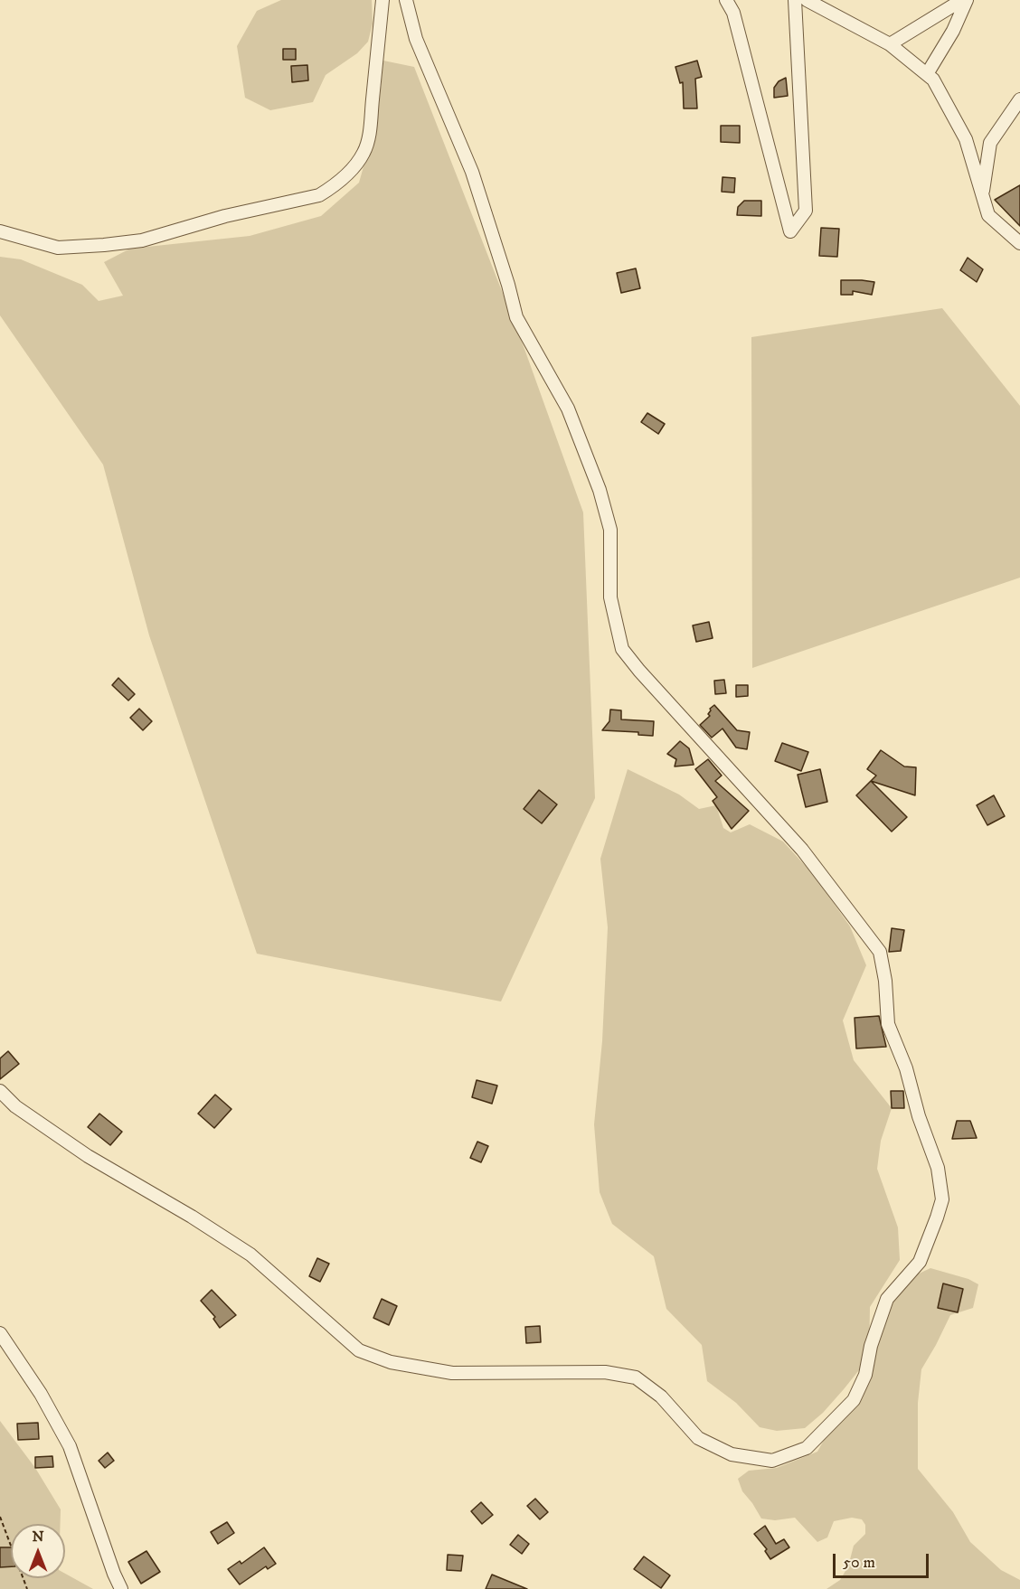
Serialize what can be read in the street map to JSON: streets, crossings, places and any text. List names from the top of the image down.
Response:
{
  "scale_bar": "50 m",
  "north": "top"
}
